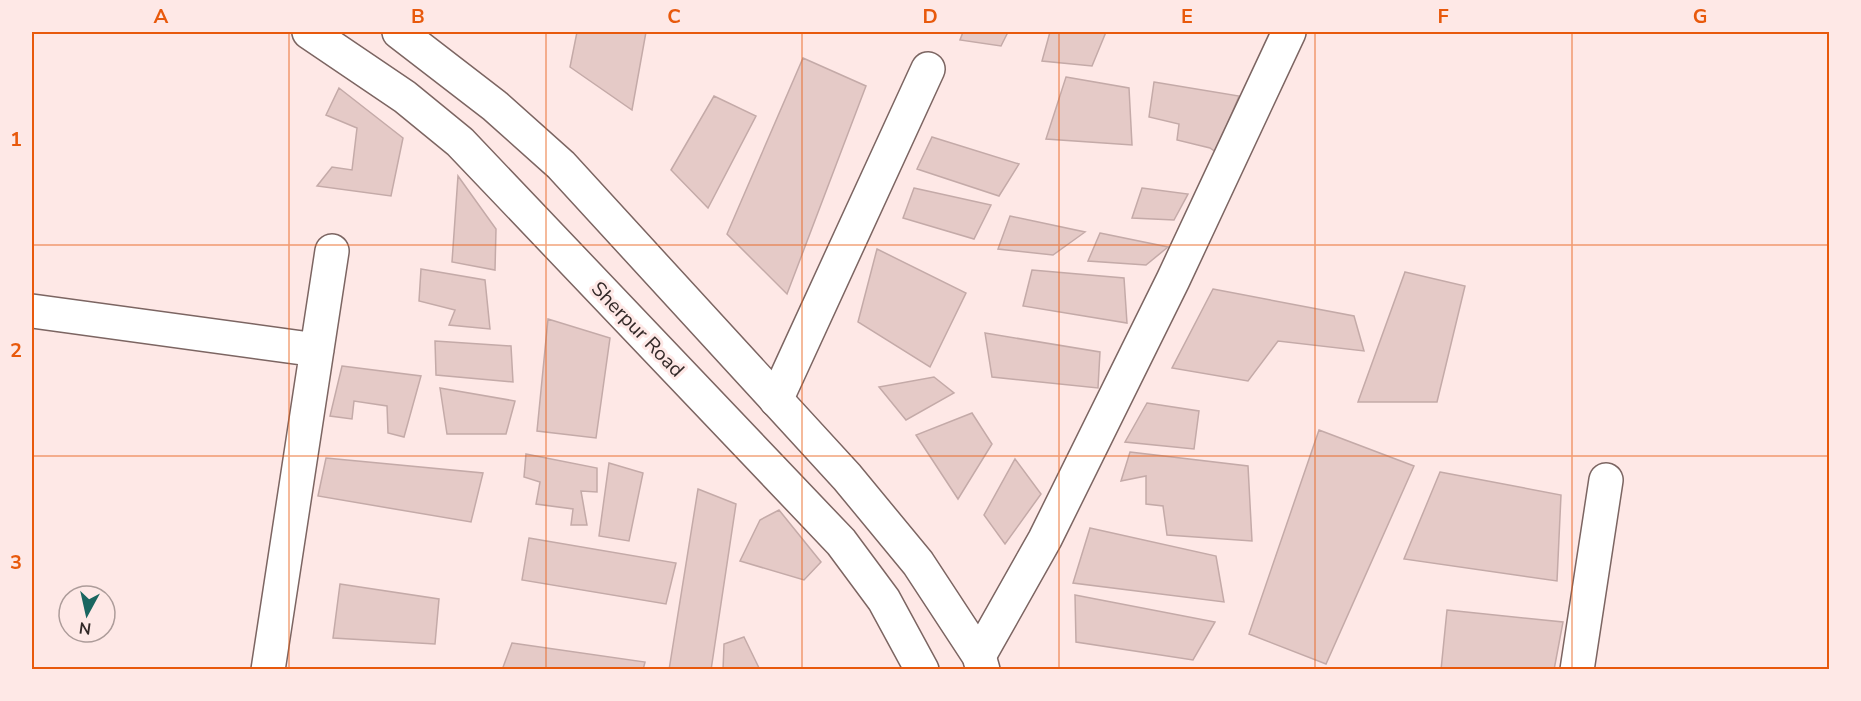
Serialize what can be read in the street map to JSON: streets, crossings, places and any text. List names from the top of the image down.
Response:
{
  "streets": {
    "street": ["Sherpur Road"]
  },
  "north": "bottom",
  "grid": {
    "columns": [
      "A",
      "B",
      "C",
      "D",
      "E",
      "F",
      "G"
    ],
    "rows": ["1", "2", "3"]
  }
}
